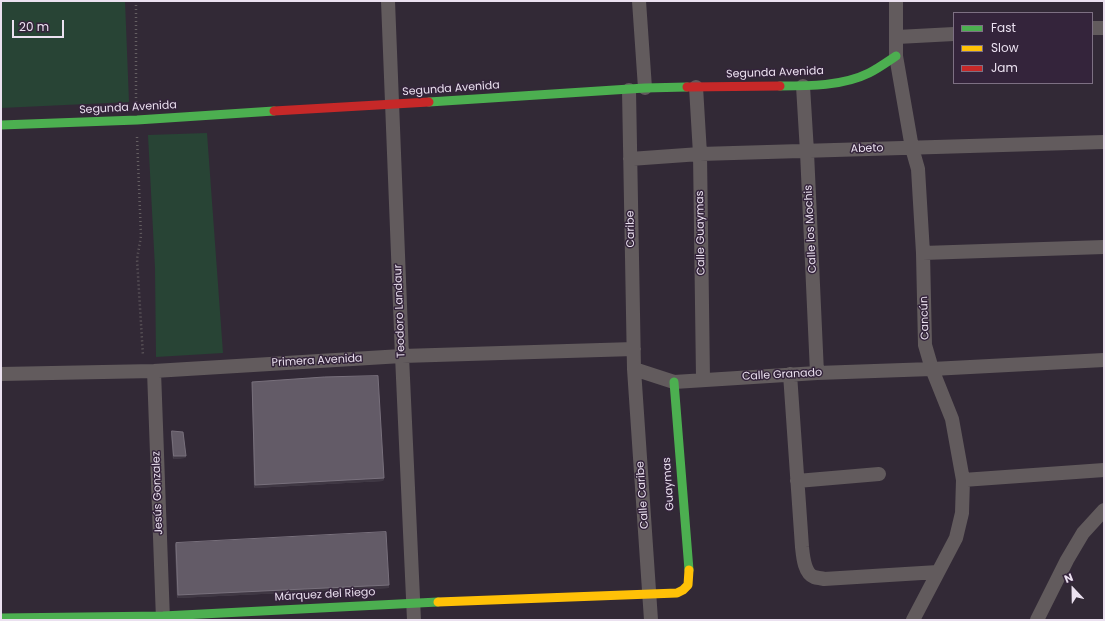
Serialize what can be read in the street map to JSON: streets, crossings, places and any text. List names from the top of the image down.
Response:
{
  "streets": {
    "street": [
      "Segunda Avenida",
      "Abeto",
      "Caribe",
      "Calle los Mochis",
      "Calle Guaymas",
      "Teodoro Landaur",
      "Cancún",
      "Primera Avenida",
      "Calle Granado",
      "Guaymas",
      "Jesús Gonzalez",
      "Calle Caribe",
      "Márquez del Riego"
    ]
  },
  "crossings": [
    ["Segunda Avenida", "Caribe"],
    ["Segunda Avenida", "Calle los Mochis"],
    ["Segunda Avenida", "Calle Guaymas"],
    ["Segunda Avenida", "Teodoro Landaur"],
    ["Segunda Avenida", "Cancún"],
    ["Abeto", "Caribe"],
    ["Abeto", "Calle los Mochis"],
    ["Abeto", "Calle Guaymas"],
    ["Abeto", "Cancún"],
    ["Caribe", "Primera Avenida"],
    ["Caribe", "Calle Granado"],
    ["Caribe", "Calle Caribe"],
    ["Calle los Mochis", "Calle Granado"],
    ["Calle Guaymas", "Calle Granado"],
    ["Teodoro Landaur", "Primera Avenida"],
    ["Teodoro Landaur", "Márquez del Riego"],
    ["Cancún", "Calle Granado"],
    ["Primera Avenida", "Jesús Gonzalez"],
    ["Calle Granado", "Guaymas"],
    ["Calle Granado", "Calle Caribe"],
    ["Guaymas", "Márquez del Riego"],
    ["Jesús Gonzalez", "Márquez del Riego"],
    ["Calle Caribe", "Márquez del Riego"]
  ],
  "legend": ["Fast", "Slow", "Jam"],
  "scale_bar": "20 m",
  "north": "top"
}
